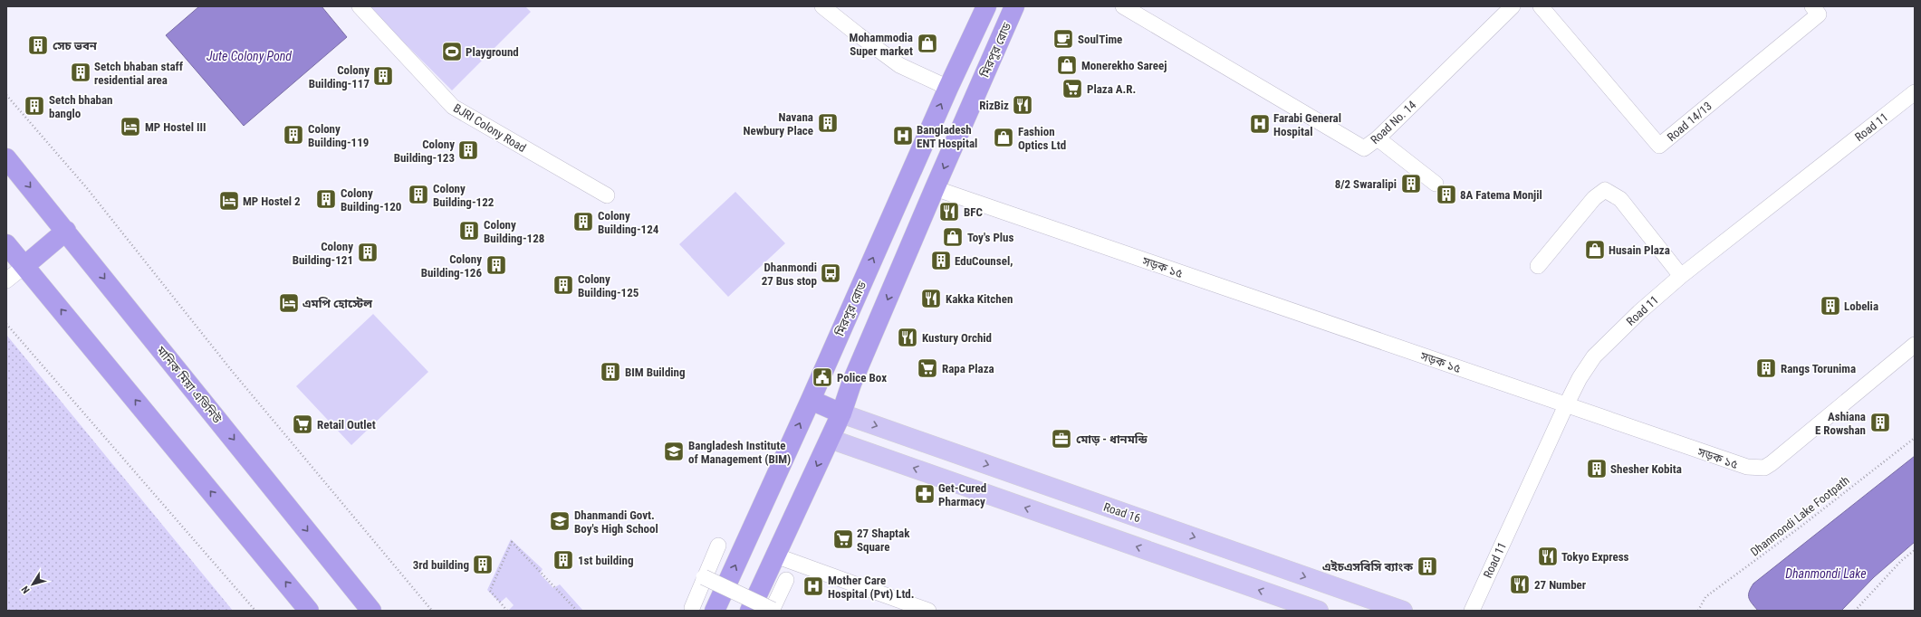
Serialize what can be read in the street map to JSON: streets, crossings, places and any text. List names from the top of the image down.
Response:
{
  "streets": {
    "highway": ["মিরপুর রোড", "মানিক মিয়া এভিনিউ"],
    "main road": ["Road 16"],
    "street": [
      "Road 14/13",
      "Road No. 14",
      "Road 11",
      "BJRI Colony Road",
      "সড়ক ১৫"
    ],
    "path": ["Dhanmondi Lake Footpath"]
  },
  "crossings": [
    ["মিরপুর রোড", "সড়ক ১৫"],
    ["মিরপুর রোড", "Road 16"],
    ["Road 11", "সড়ক ১৫"]
  ],
  "water": ["Jute Colony Pond", "Dhanmondi Lake"],
  "places": {
    "cafe": ["SoulTime"],
    "shop": [
      "Mohammodia Super market",
      "Monerekho Sareej",
      "Fashion Optics Ltd",
      "Toy's Plus",
      "Husain Plaza"
    ],
    "building": [
      "সেচ ভবন",
      "Setch bhaban staff residential area",
      "Colony Building-117",
      "Setch bhaban banglo",
      "Navana Newbury Place",
      "Colony Building-119",
      "Colony Building-123",
      "8/2 Swaralipi",
      "Colony Building-122",
      "8A Fatema Monjil",
      "Colony Building-120",
      "Colony Building-124",
      "Colony Building-128",
      "Colony Building-121",
      "EduCounsel,",
      "Colony Building-126",
      "Colony Building-125",
      "Lobelia",
      "Rangs Torunima",
      "BIM Building",
      "Ashiana E Rowshan",
      "Shesher Kobita",
      "1st building",
      "3rd building",
      "এইচএসবিসি ব্যাংক"
    ],
    "sports": ["Playground"],
    "supermarket": [
      "Plaza A.R.",
      "Rapa Plaza",
      "Retail Outlet",
      "27 Shaptak Square"
    ],
    "restaurant": [
      "RizBiz",
      "BFC",
      "Kakka Kitchen",
      "Kustury Orchid",
      "Tokyo Express",
      "27 Number"
    ],
    "hospital": ["Farabi General Hospital", "Bangladesh ENT Hospital", "Mother Care Hospital (Pvt) Ltd."],
    "hotel": ["MP Hostel III", "MP Hostel 2", "এমপি হোস্টেল"],
    "bus stop": ["Dhanmondi 27 Bus stop"],
    "public building": ["Police Box"],
    "office": ["মোড় - ধানমন্ডি"],
    "school or university": ["Bangladesh Institute of Management (BIM)", "Dhanmandi Govt. Boy's High School"],
    "pharmacy": ["Get-Cured Pharmacy"]
  },
  "north": "bottom left"
}
